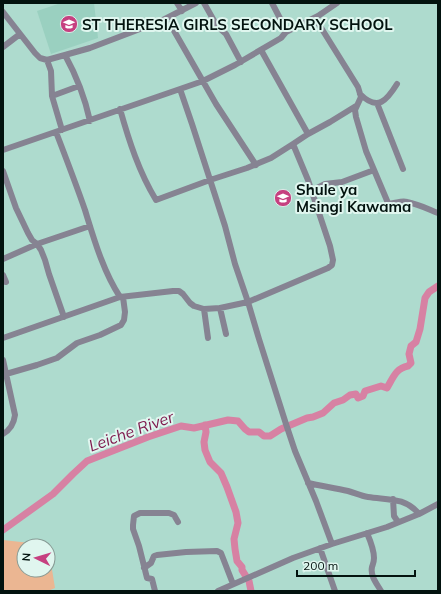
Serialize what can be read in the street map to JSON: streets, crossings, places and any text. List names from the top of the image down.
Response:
{
  "water": ["Leiche River"],
  "places": {
    "school or university": ["ST THERESIA GIRLS SECONDARY SCHOOL", "Shule ya Msingi Kawama"]
  },
  "scale_bar": "200 m",
  "north": "left"
}
